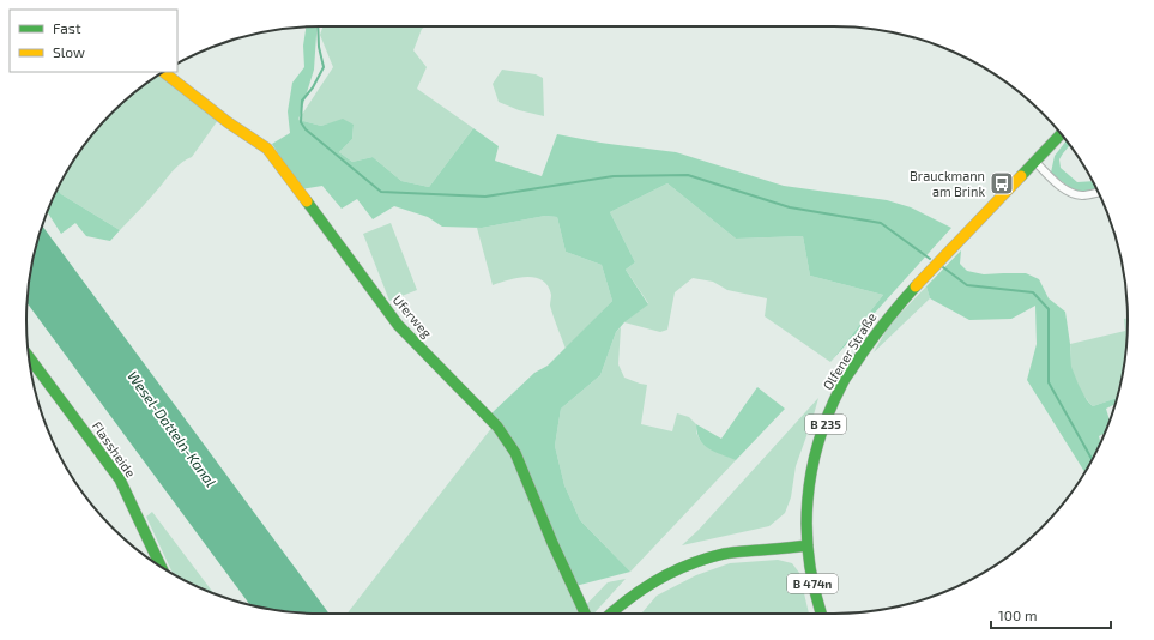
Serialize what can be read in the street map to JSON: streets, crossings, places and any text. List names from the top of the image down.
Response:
{
  "streets": {
    "street": [
      "Uferweg",
      "Olfener Straße",
      "B 235",
      "Flassheide",
      "B 474n"
    ]
  },
  "crossings": [
    ["Olfener Straße", "B 474n"]
  ],
  "water": ["Wesel-Datteln-Kanal"],
  "places": {
    "bus stop": ["Brauckmann am Brink"]
  },
  "legend": ["Fast", "Slow"],
  "scale_bar": "100 m"
}
